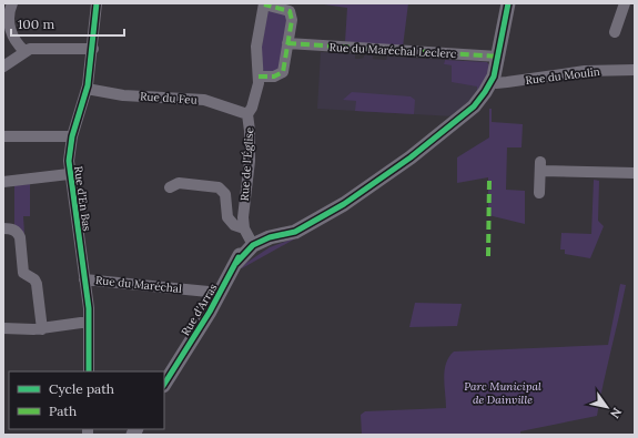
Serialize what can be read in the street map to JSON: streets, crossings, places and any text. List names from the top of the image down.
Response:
{
  "streets": {
    "main road": ["Rue d'Arras"],
    "street": [
      "Rue du Maréchal Leclerc",
      "Rue du Moulin",
      "Rue du Feu",
      "Rue de l'Église",
      "Rue d'En Bas",
      "Rue du Maréchal"
    ]
  },
  "crossings": [
    ["Rue du Feu", "Rue de l'Église"],
    ["Rue du Feu", "Rue d'En Bas"],
    ["Rue de l'Église", "Rue d'Arras"],
    ["Rue d'En Bas", "Rue du Maréchal"],
    ["Rue du Maréchal", "Rue d'Arras"]
  ],
  "parks": ["Parc Municipal de Dainville"],
  "legend": ["Cycle path", "Path"],
  "scale_bar": "100 m",
  "north": "bottom right"
}
